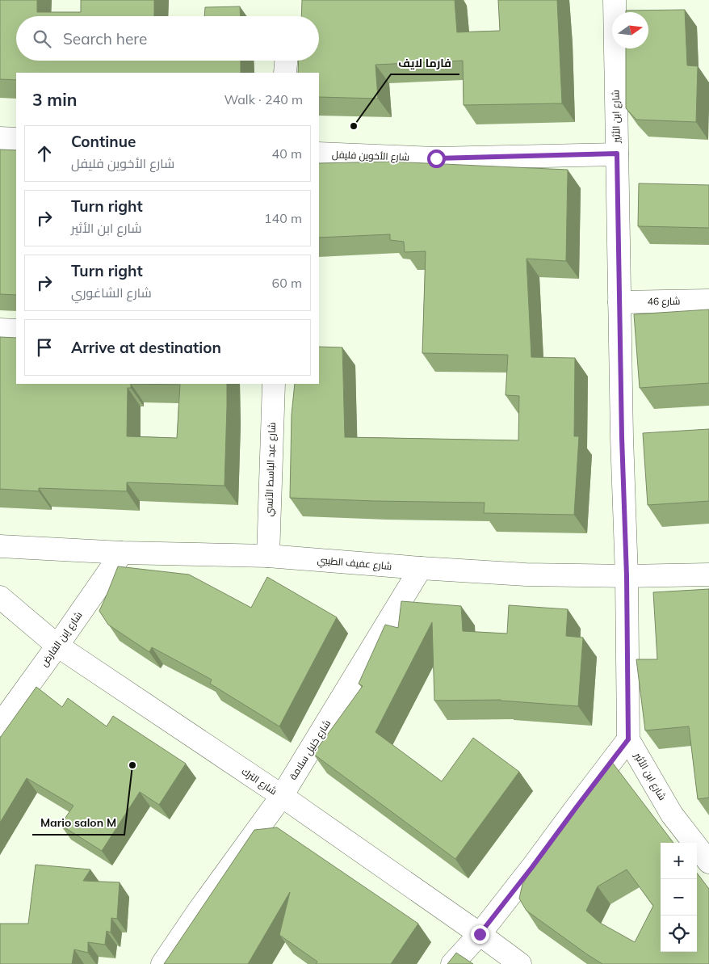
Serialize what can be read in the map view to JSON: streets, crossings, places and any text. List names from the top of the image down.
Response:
{
  "streets": {
    "street": [
      "شارع ابن الأثير",
      "شارع الأخوين فليفل",
      "شارع 46",
      "شارع عبد الباسط الأنسي",
      "شارع عفيف الطيبي",
      "شارع إبن الفارض",
      "شارع خليل سلامة",
      "شارع الترك"
    ]
  },
  "crossings": [
    ["شارع ابن الأثير", "شارع الأخوين فليفل"],
    ["شارع ابن الأثير", "شارع 46"],
    ["شارع ابن الأثير", "شارع عفيف الطيبي"],
    ["شارع عبد الباسط الأنسي", "شارع عفيف الطيبي"],
    ["شارع عفيف الطيبي", "شارع إبن الفارض"],
    ["شارع عفيف الطيبي", "شارع خليل سلامة"],
    ["شارع إبن الفارض", "شارع الترك"],
    ["شارع خليل سلامة", "شارع الترك"]
  ],
  "places": ["فارما لايف", "Mario salon M"],
  "north": "right",
  "page": {
    "search": "Search here",
    "heading": ["3 min", "Walk · 240 m"],
    "list": [
      ["Continue", "شارع الأخوين فليفل", "40 m"],
      ["Turn right", "شارع ابن الأثير", "140 m"],
      ["Turn right", "شارع الشاغوري", "60 m"],
      "Arrive at destination"
    ],
    "map_buttons": ["+", "−"]
  }
}
